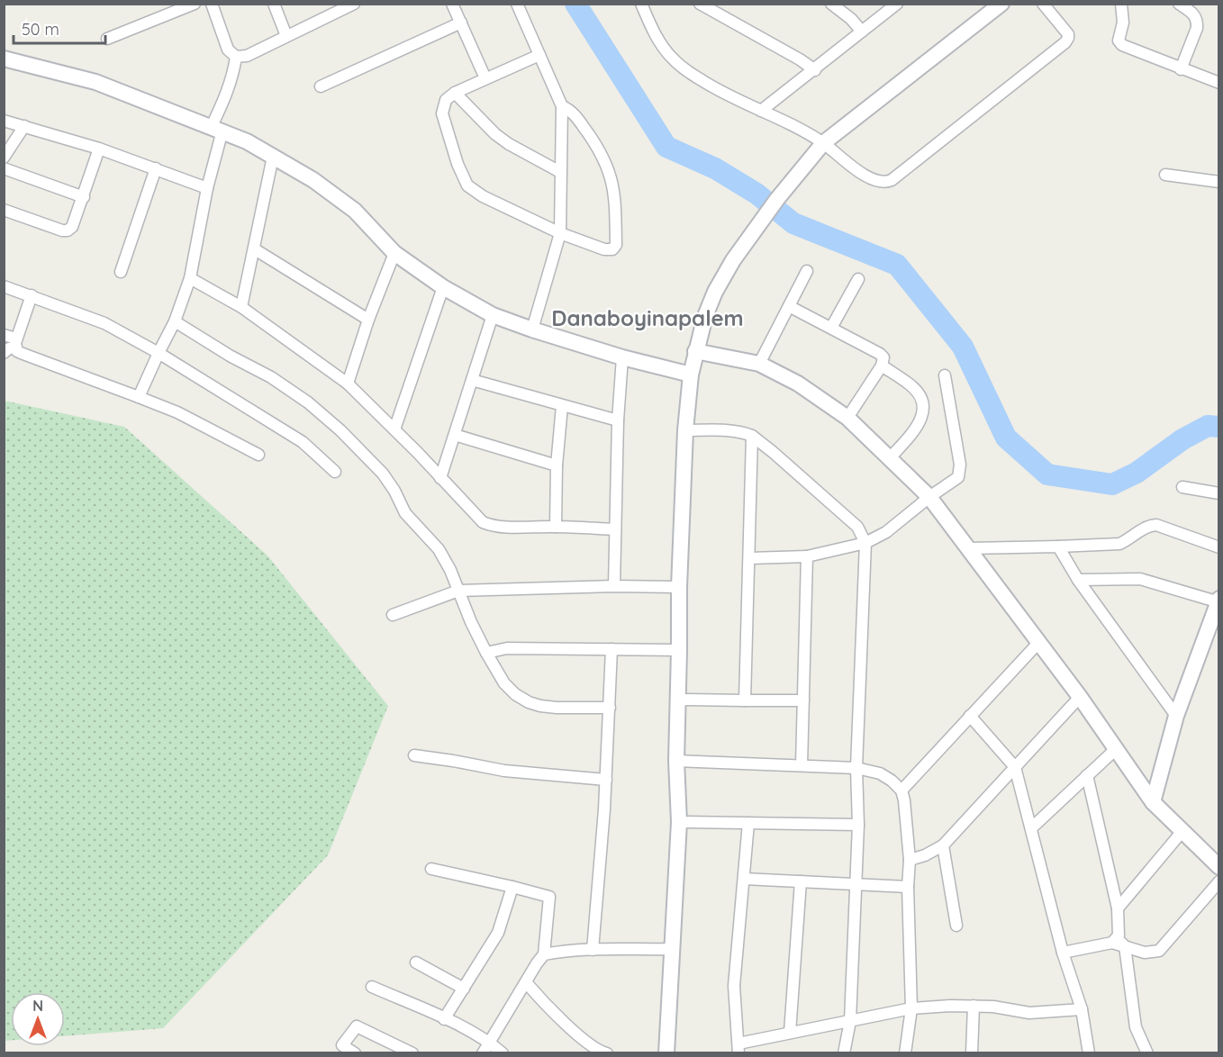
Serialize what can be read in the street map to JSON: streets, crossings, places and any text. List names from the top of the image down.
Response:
{
  "districts": ["Danaboyinapalem"],
  "scale_bar": "50 m",
  "north": "top"
}
